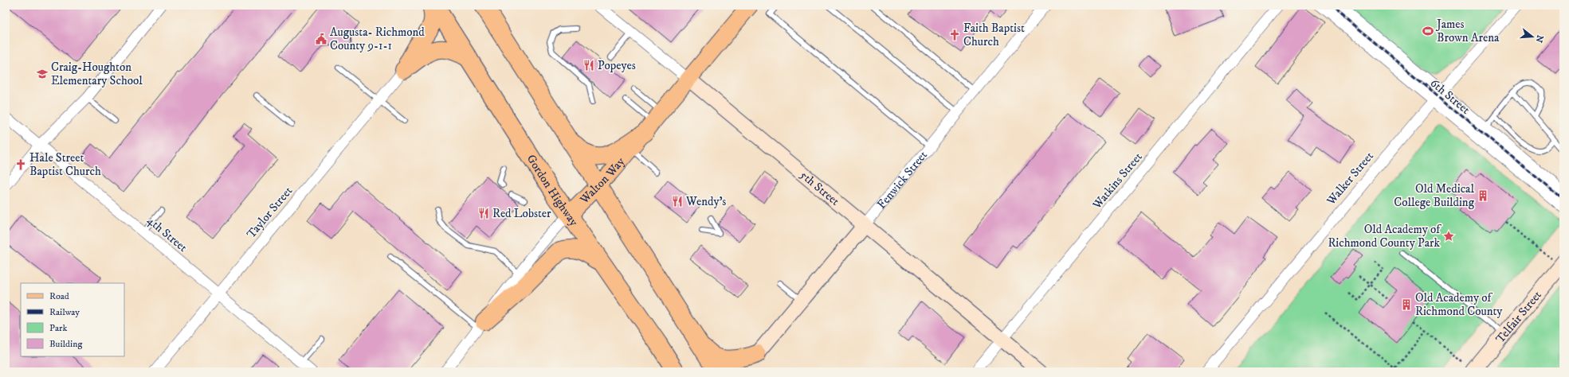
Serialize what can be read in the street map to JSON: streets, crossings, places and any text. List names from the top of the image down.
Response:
{
  "streets": {
    "highway": ["Gordon Highway"],
    "main road": [
      "Fenwick Street",
      "Walton Way",
      "5th Street",
      "Telfair Street"
    ],
    "street": [
      "6th Street",
      "Walker Street",
      "Watkins Street",
      "Taylor Street",
      "4th Street"
    ]
  },
  "crossings": [
    ["6th Street", "Walker Street"],
    ["Fenwick Street", "5th Street"],
    ["Walton Way", "5th Street"],
    ["Walton Way", "Gordon Highway"],
    ["Watkins Street", "5th Street"],
    ["Taylor Street", "4th Street"]
  ],
  "places": {
    "sports": ["James Brown Arena"],
    "church": ["Faith Baptist Church", "Hale Street Baptist Church"],
    "public building": ["Augusta- Richmond County 9-1-1"],
    "restaurant": ["Popeyes", "Wendy's", "Red Lobster"],
    "school or university": ["Craig-Houghton Elementary School"],
    "building": ["Old Medical College Building", "Old Academy of Richmond County"],
    "place": ["Old Academy of Richmond County Park"]
  },
  "legend": [
    "Road",
    "Railway",
    "Park",
    "Building"
  ],
  "north": "right"
}
